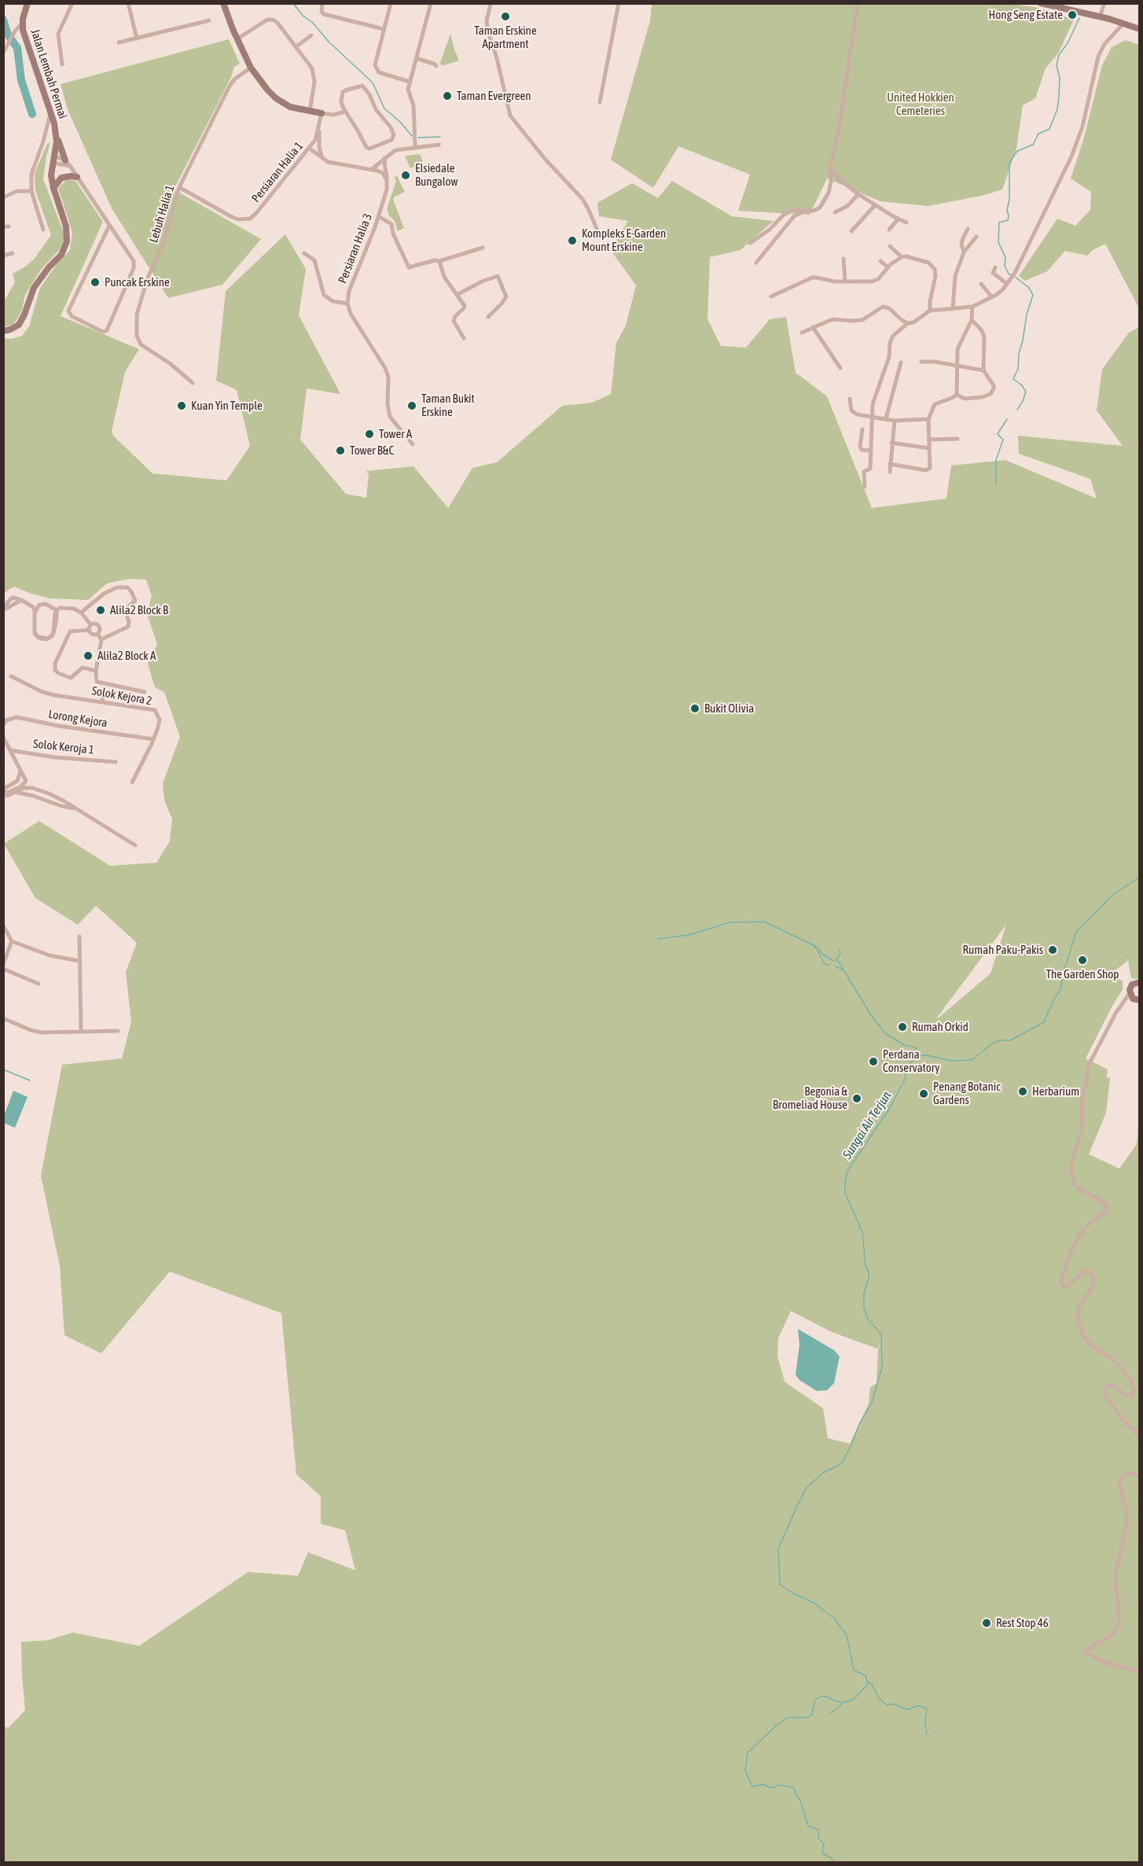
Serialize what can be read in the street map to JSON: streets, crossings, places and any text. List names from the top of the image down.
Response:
{
  "streets": {
    "main road": ["Jalan Lembah Permai"],
    "street": [
      "Persiaran Halia 1",
      "Lebuh Halia 1",
      "Persiaran Halia 3",
      "Solok Kejora 2",
      "Lorong Kejora",
      "Solok Keroja 1"
    ]
  },
  "crossings": [
    ["Persiaran Halia 1", "Lebuh Halia 1"],
    ["Solok Kejora 2", "Lorong Kejora"]
  ],
  "water": ["Sungai Air Terjun"],
  "parks": ["United Hokkien Cemeteries"],
  "places": [
    "Hong Seng Estate",
    "Taman Erskine Apartment",
    "Taman Evergreen",
    "Elsiedale Bungalow",
    "Kompleks E-Garden Mount Erskine",
    "Puncak Erskine",
    "Kuan Yin Temple",
    "Taman Bukit Erskine",
    "Tower A",
    "Tower B&C",
    "Alila2 Block B",
    "Alila2 Block A",
    "Bukit Olivia",
    "Rumah Paku-Pakis",
    "The Garden Shop",
    "Rumah Orkid",
    "Perdana Conservatory",
    "Herbarium",
    "Penang Botanic Gardens",
    "Begonia & Bromeliad House",
    "Rest Stop 46"
  ]
}
